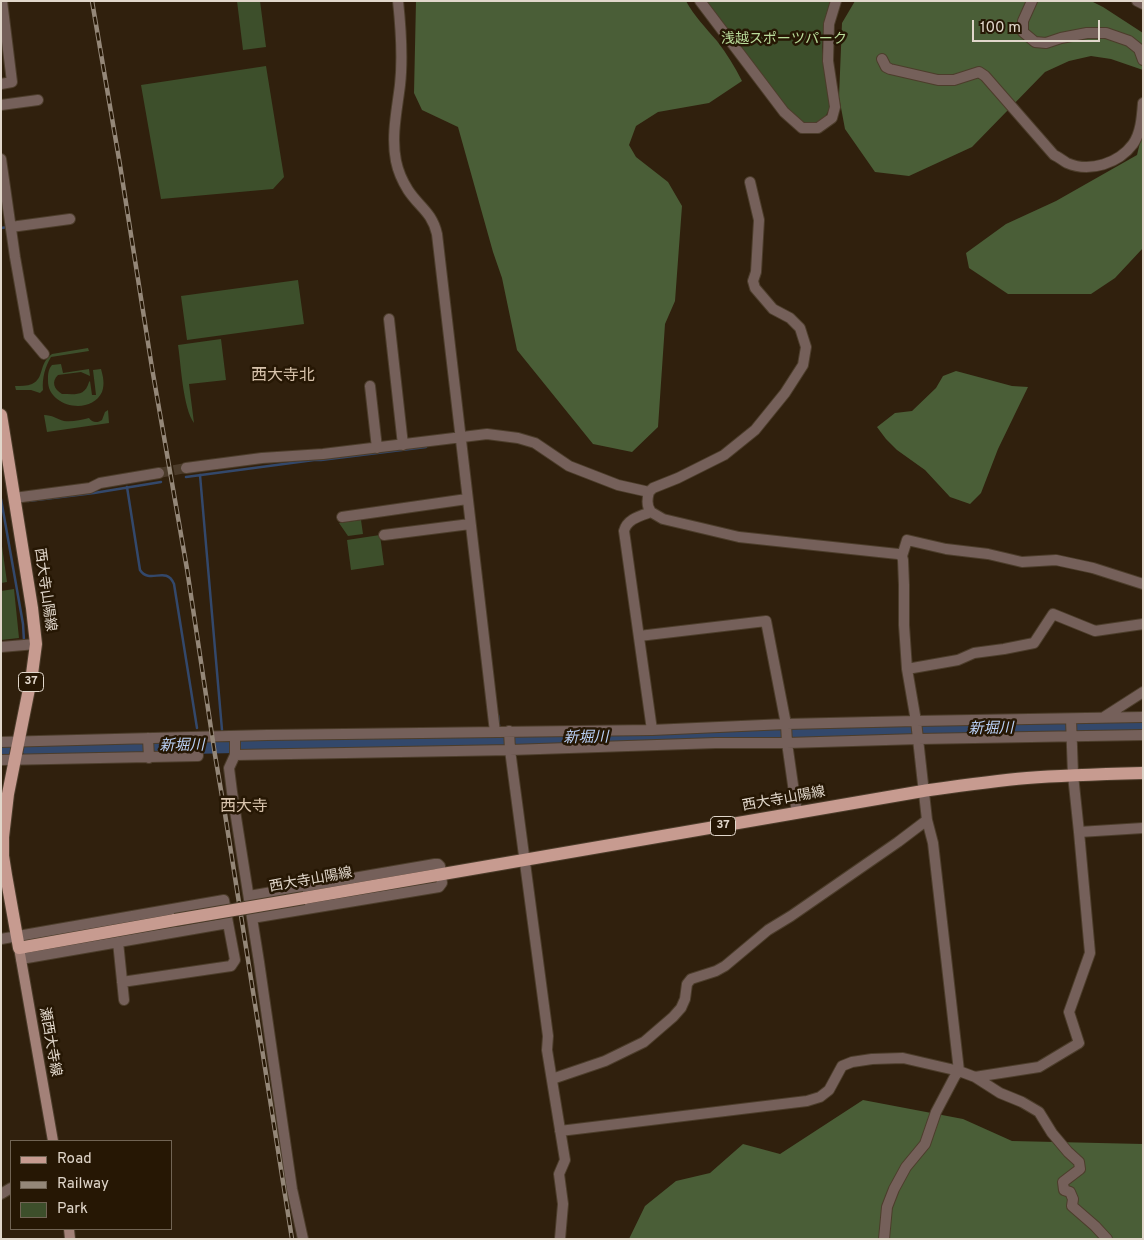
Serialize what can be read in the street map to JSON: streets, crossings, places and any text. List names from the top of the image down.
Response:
{
  "streets": {
    "main road": ["西大寺山陽線", "37", "瀬西大寺線"]
  },
  "crossings": [
    ["西大寺山陽線", "瀬西大寺線"]
  ],
  "districts": ["西大寺北", "西大寺"],
  "water": ["新堀川"],
  "parks": ["浅越スポーツパーク"],
  "legend": ["Road", "Railway", "Park"],
  "scale_bar": "100 m"
}
